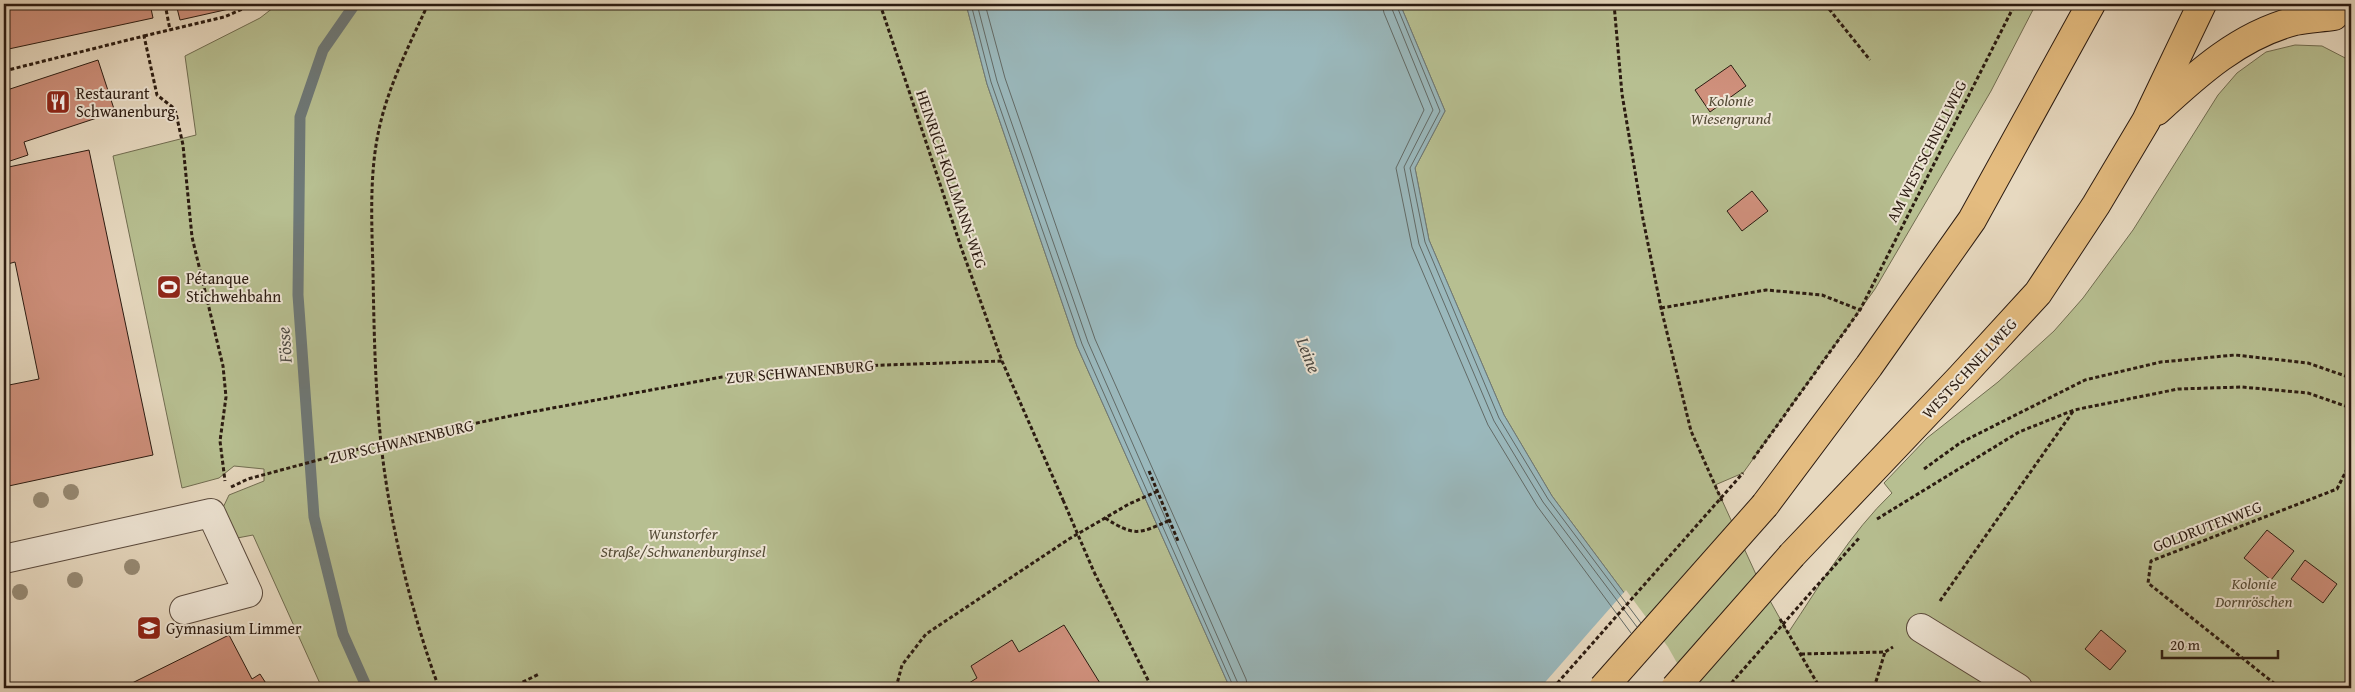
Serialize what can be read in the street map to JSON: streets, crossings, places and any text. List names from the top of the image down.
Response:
{
  "streets": {
    "main road": ["WESTSCHNELLWEG"],
    "path": [
      "AM WESTSCHNELLWEG",
      "HEINRICH-KOLLMANN-WEG",
      "ZUR SCHWANENBURG",
      "GOLDRUTENWEG"
    ]
  },
  "crossings": [
    ["HEINRICH-KOLLMANN-WEG", "ZUR SCHWANENBURG"]
  ],
  "water": ["Fösse", "Leine"],
  "parks": ["Kolonie Wiesengrund", "Wunstorfer Straße/Schwanenburginsel", "Kolonie Dornröschen"],
  "places": {
    "restaurant": ["Restaurant Schwanenburg"],
    "sports": ["Pétanque Stichwehbahn"],
    "school or university": ["Gymnasium Limmer"]
  },
  "scale_bar": "20 m"
}
